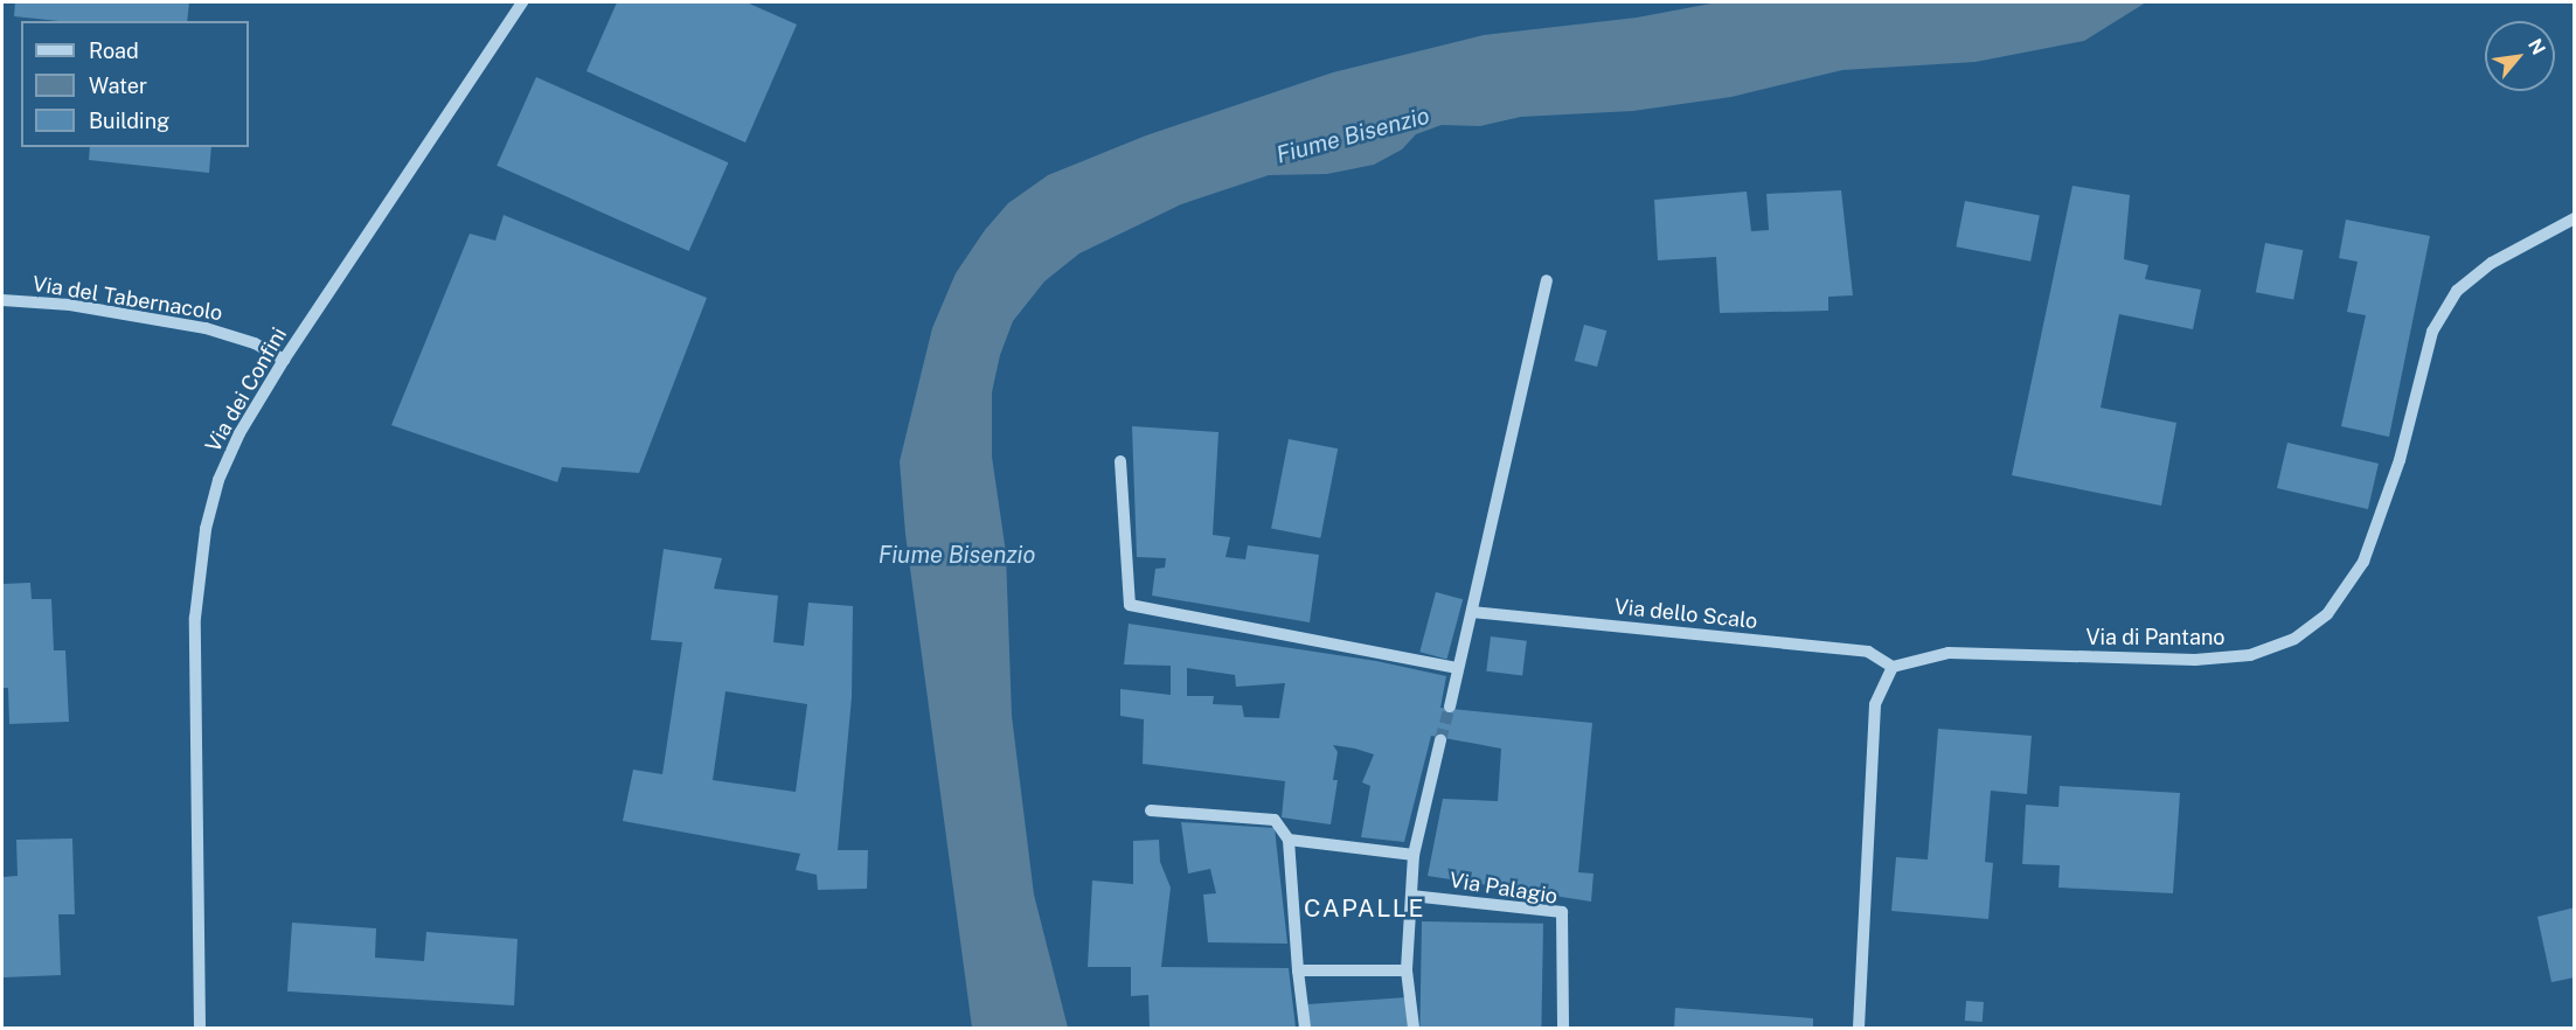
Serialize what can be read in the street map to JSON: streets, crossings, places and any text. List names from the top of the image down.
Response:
{
  "streets": {
    "street": [
      "Via del Tabernacolo",
      "Via dei Confini",
      "Via dello Scalo",
      "Via di Pantano",
      "Via Palagio"
    ]
  },
  "crossings": [
    ["Via del Tabernacolo", "Via dei Confini"],
    ["Via dello Scalo", "Via di Pantano"]
  ],
  "districts": ["CAPALLE"],
  "water": ["Fiume Bisenzio"],
  "legend": ["Road", "Water", "Building"],
  "north": "top right"
}
